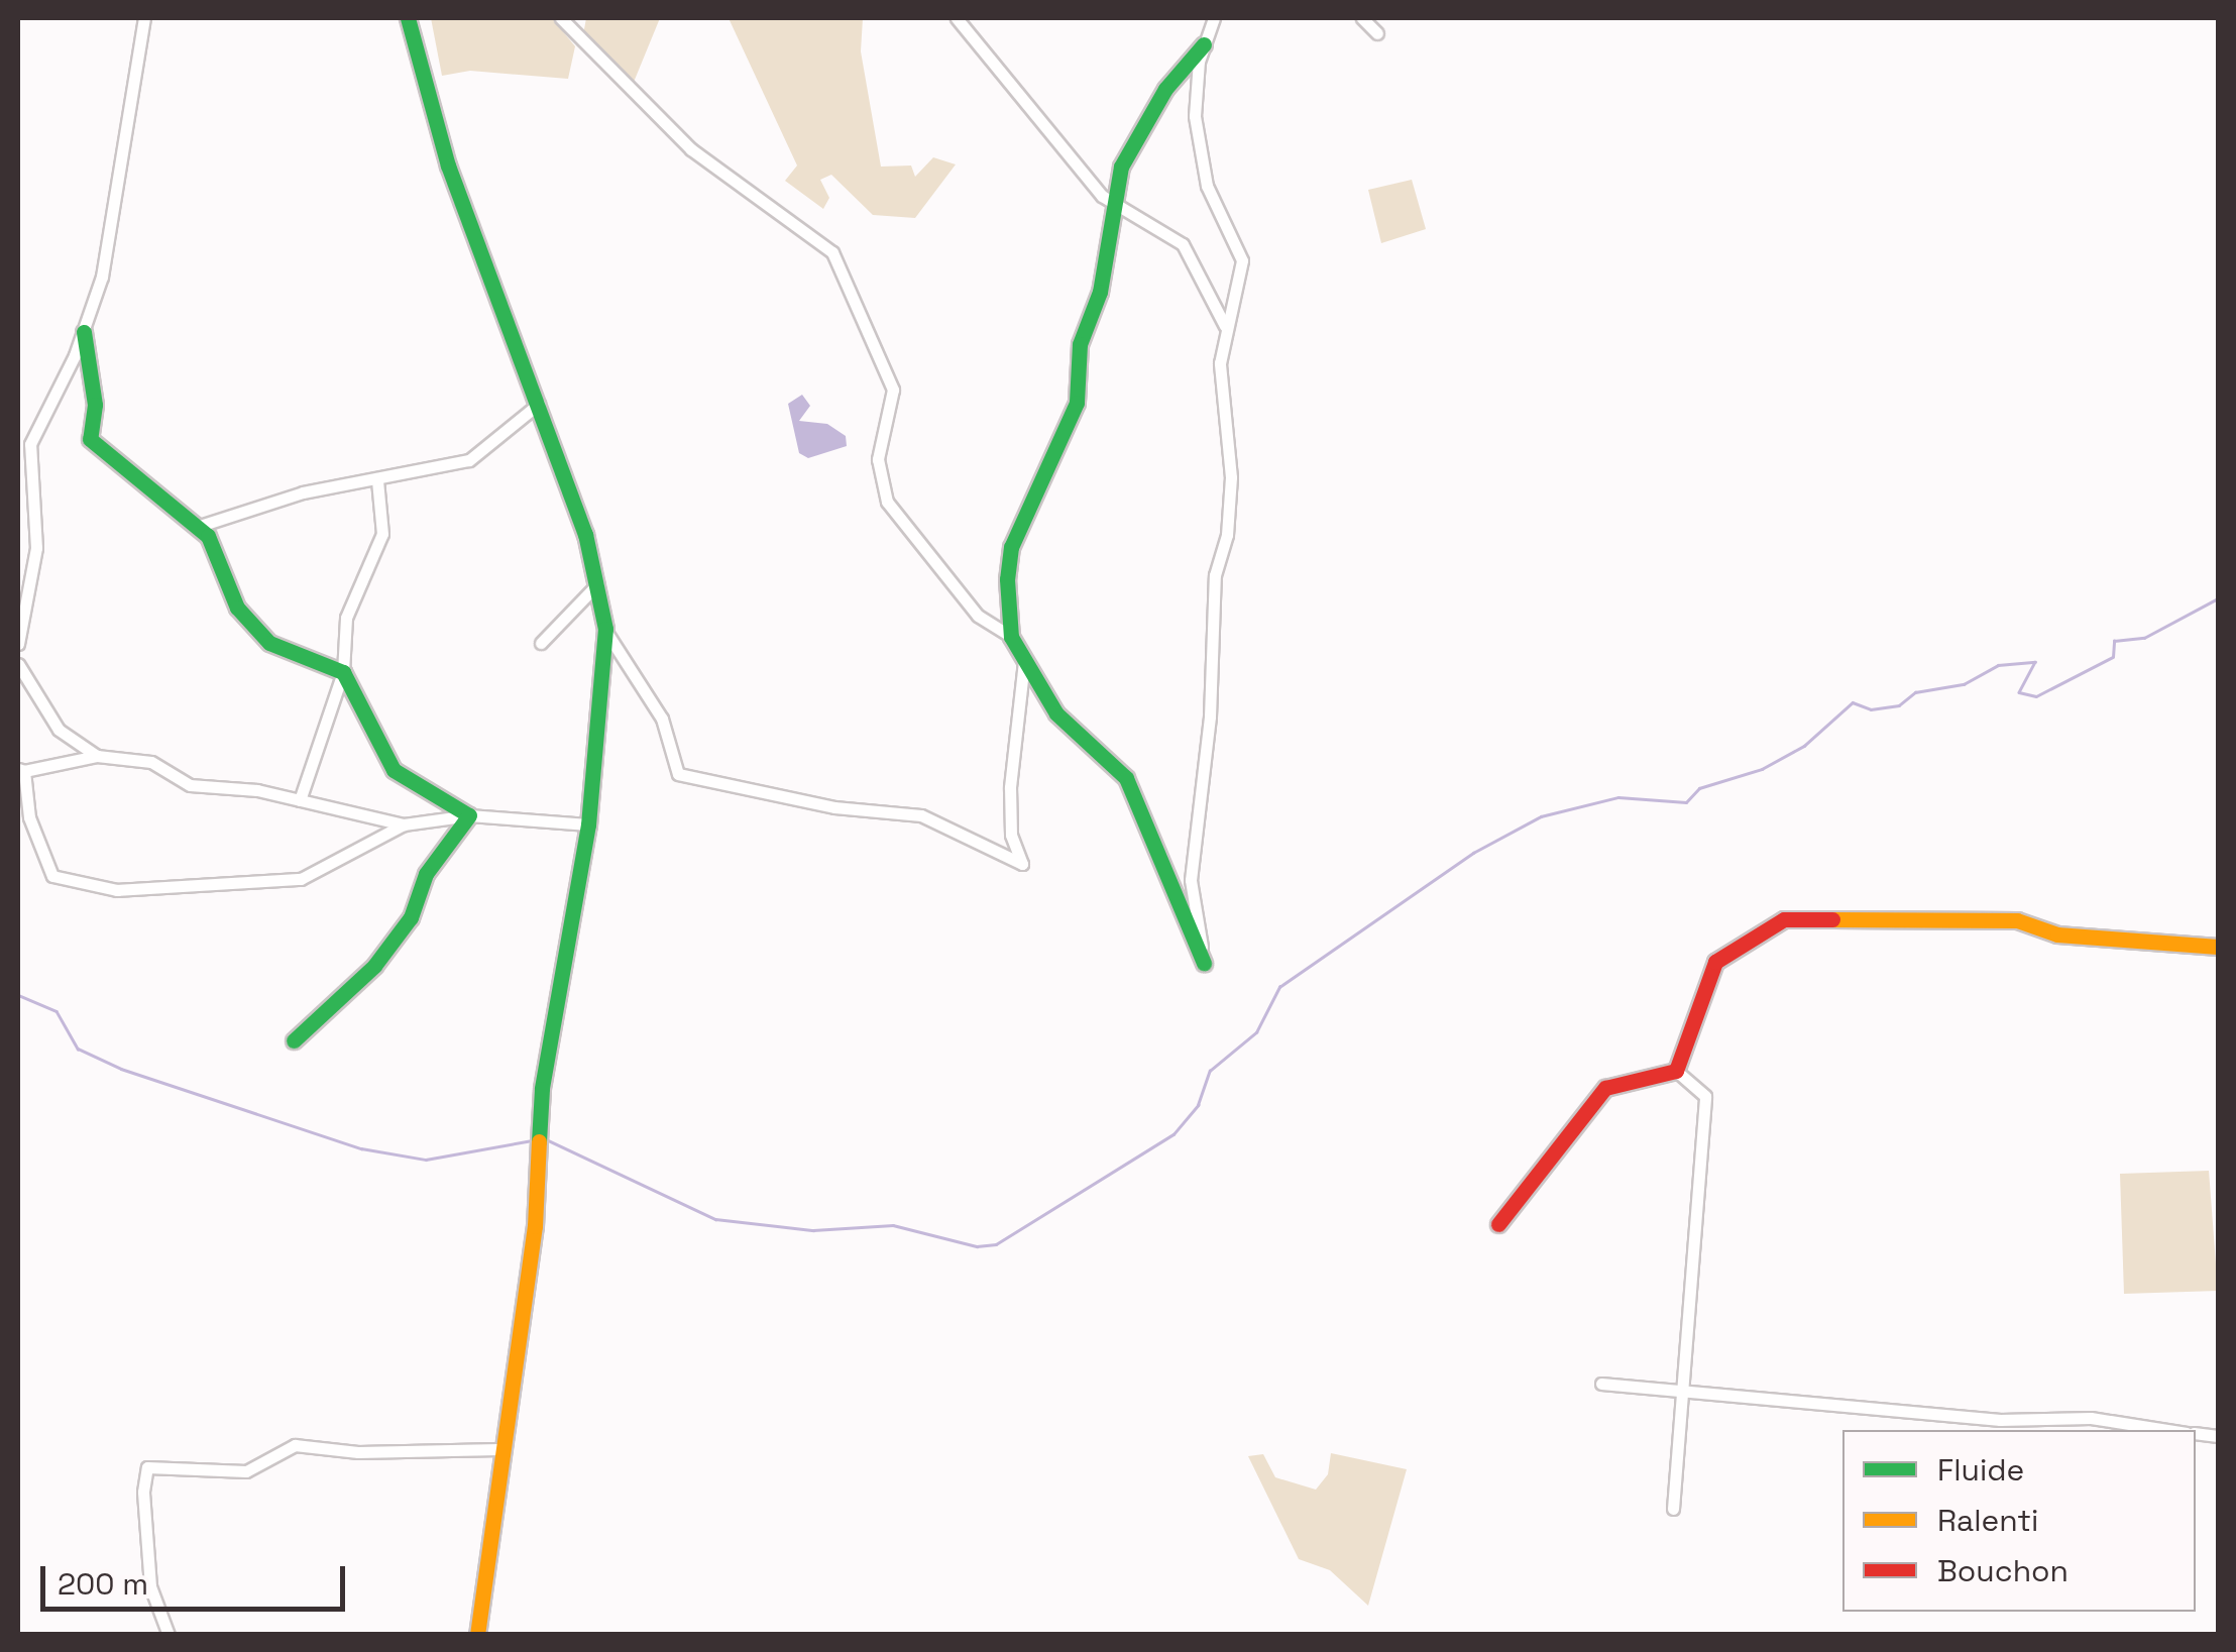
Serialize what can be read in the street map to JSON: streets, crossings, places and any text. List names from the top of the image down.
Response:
{
  "legend": ["Fluide", "Ralenti", "Bouchon"],
  "scale_bar": "200 m"
}
